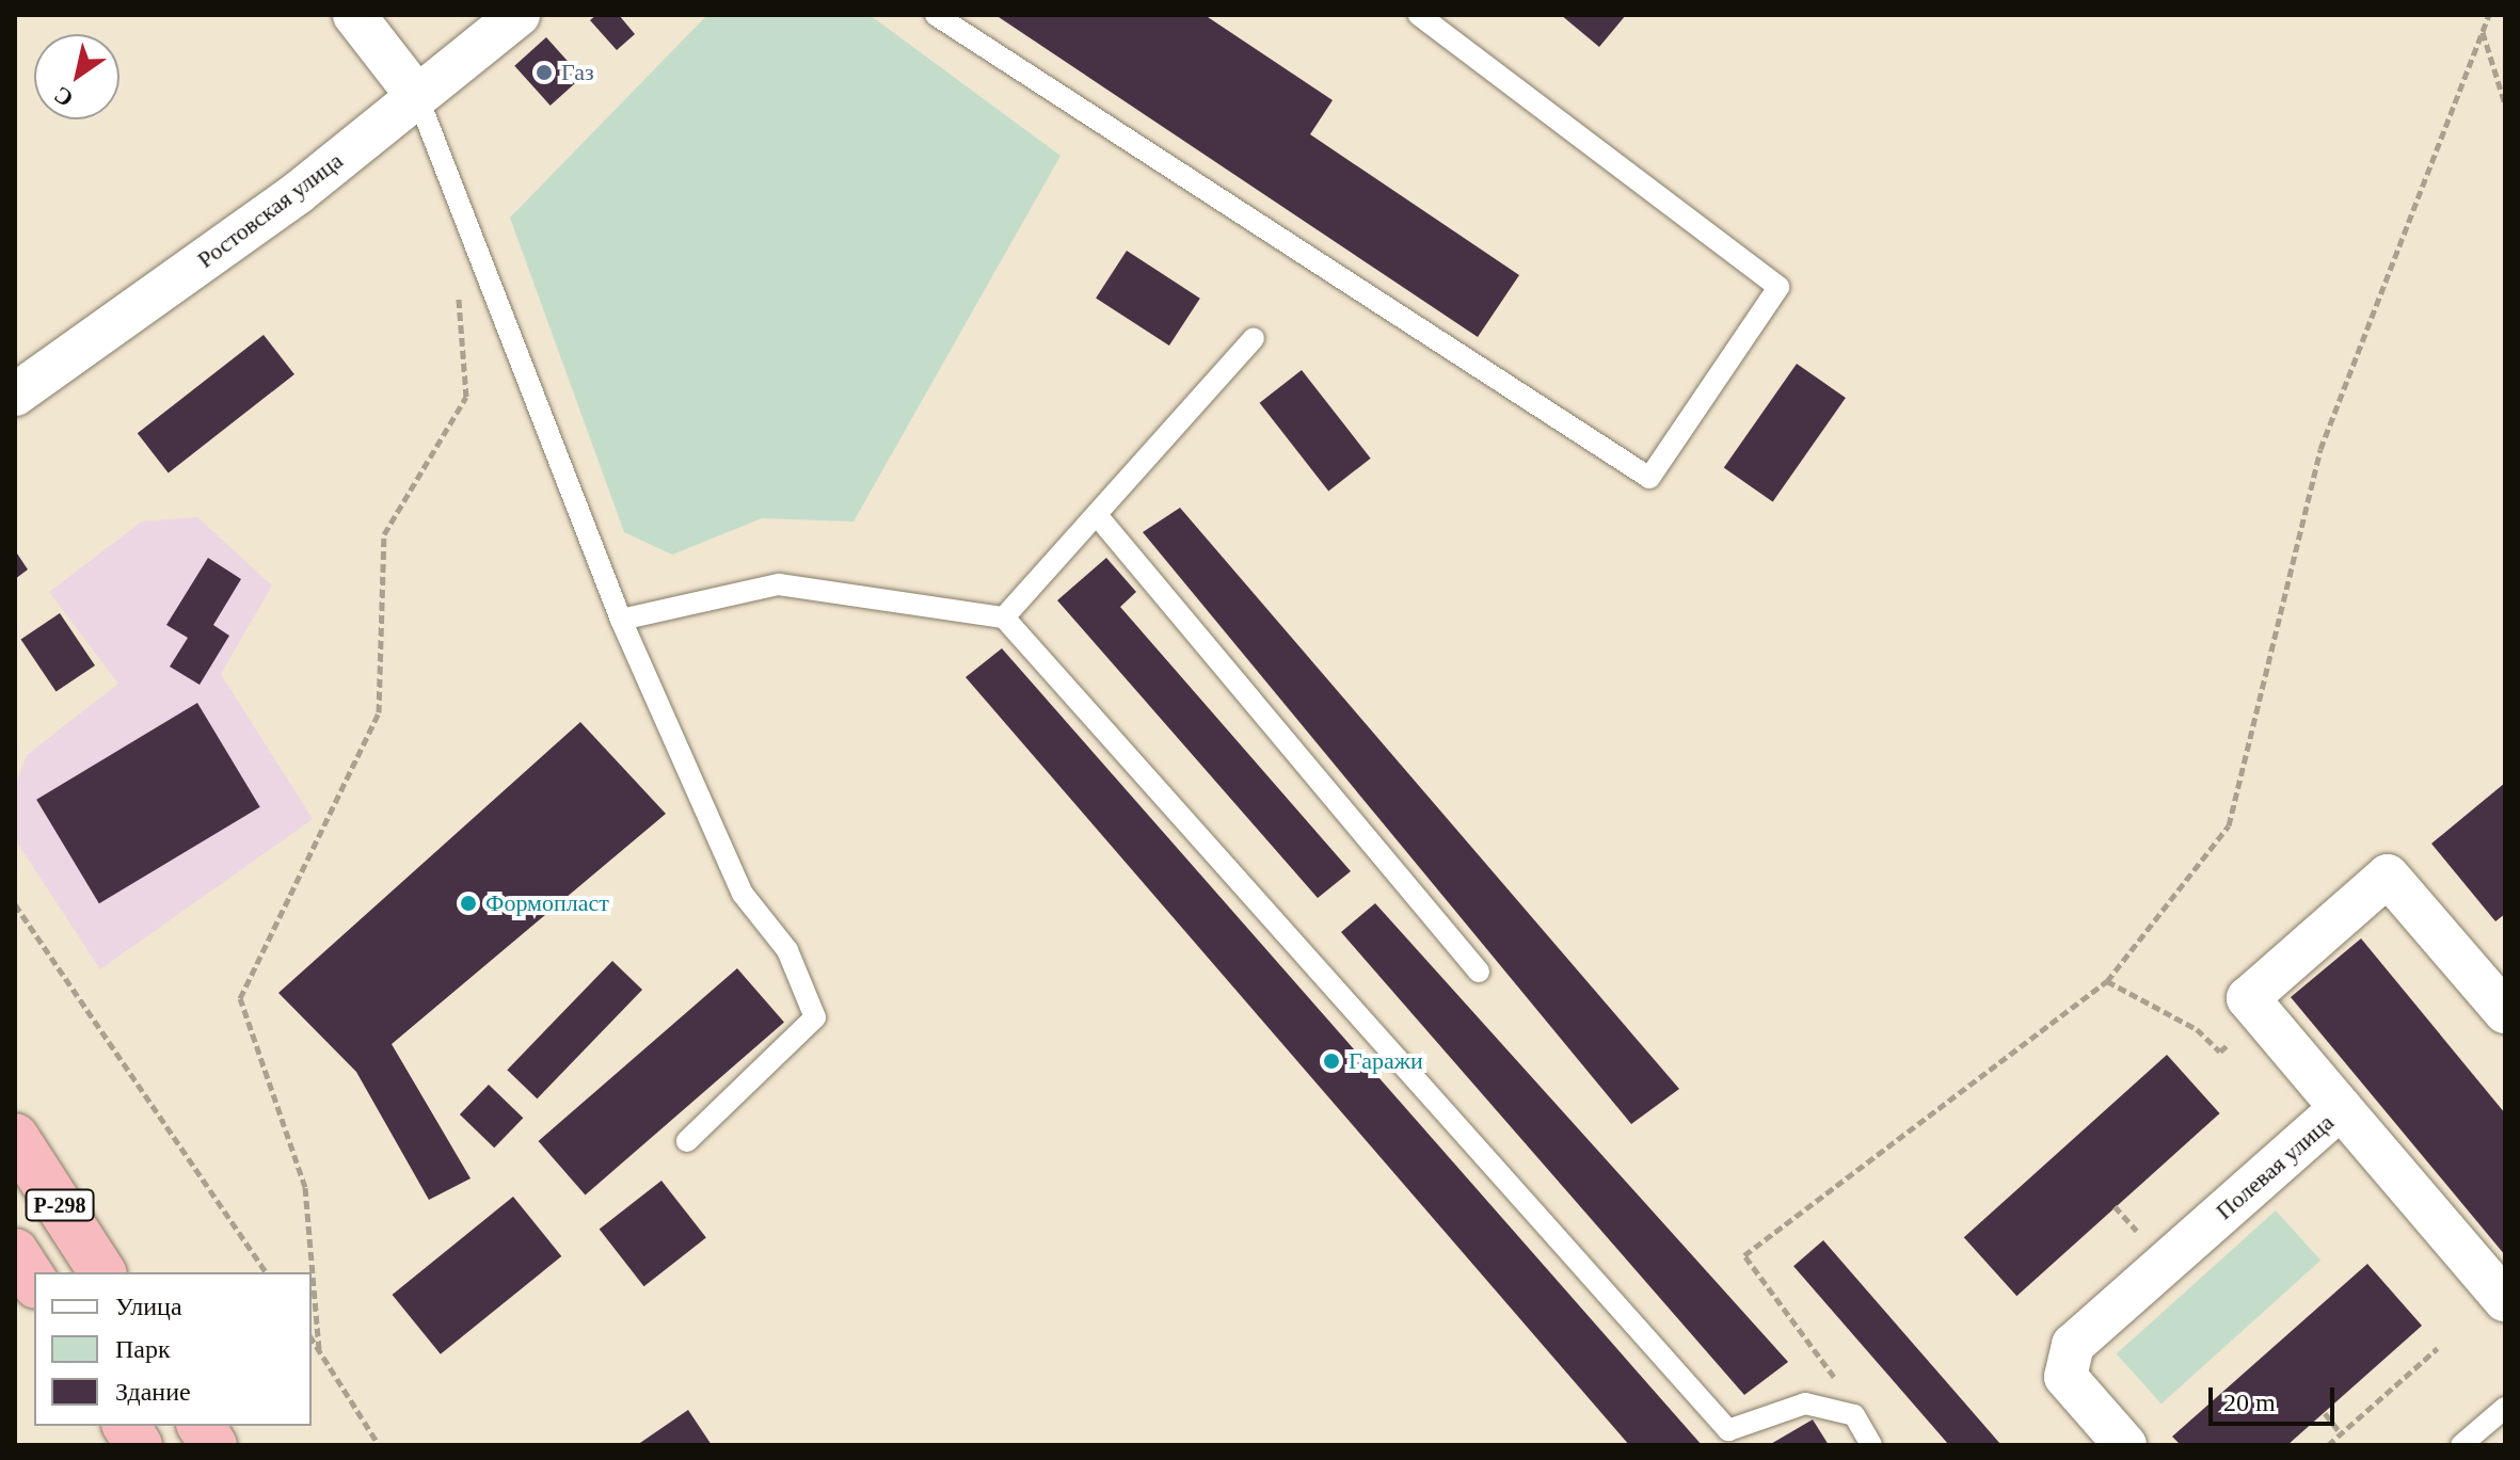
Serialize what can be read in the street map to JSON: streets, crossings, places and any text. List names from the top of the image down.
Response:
{
  "streets": {
    "highway": ["Р-298"],
    "street": ["Ростовская улица", "Полевая улица"]
  },
  "places": ["Газ", "Формопласт", "Гаражи"],
  "legend": ["Улица", "Парк", "Здание"],
  "scale_bar": "20 m",
  "north": "bottom left"
}
